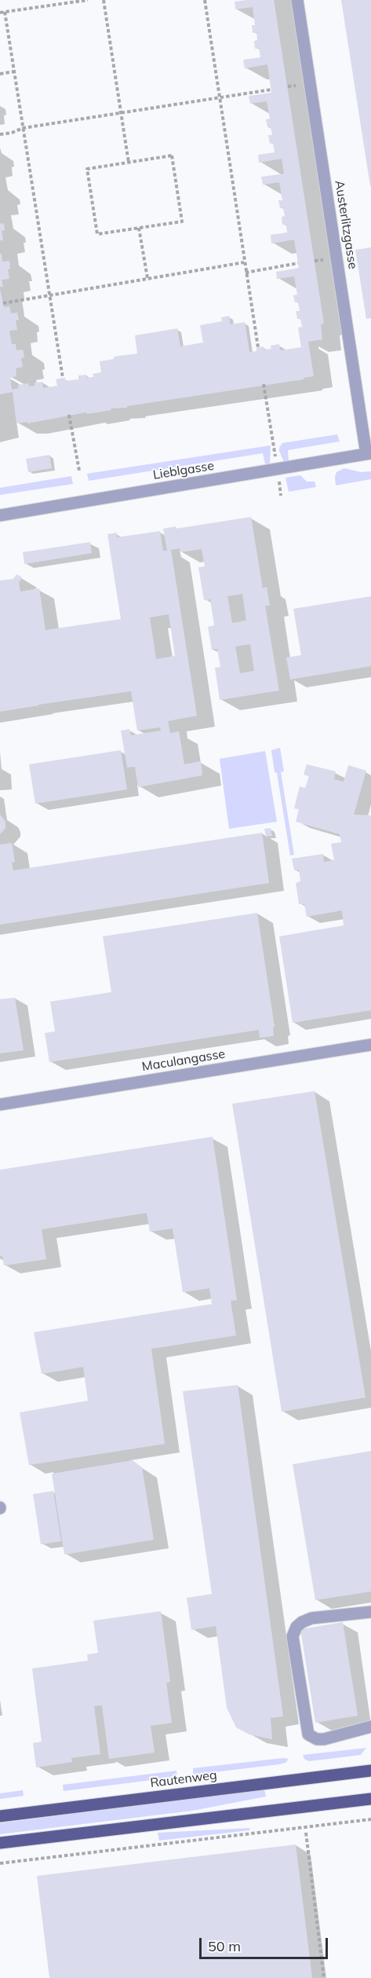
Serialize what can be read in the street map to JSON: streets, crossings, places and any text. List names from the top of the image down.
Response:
{
  "streets": {
    "main road": ["Rautenweg"],
    "street": ["Austerlitzgasse", "Lieblgasse", "Maculangasse"]
  },
  "crossings": [
    ["Austerlitzgasse", "Lieblgasse"]
  ],
  "scale_bar": "50 m"
}
